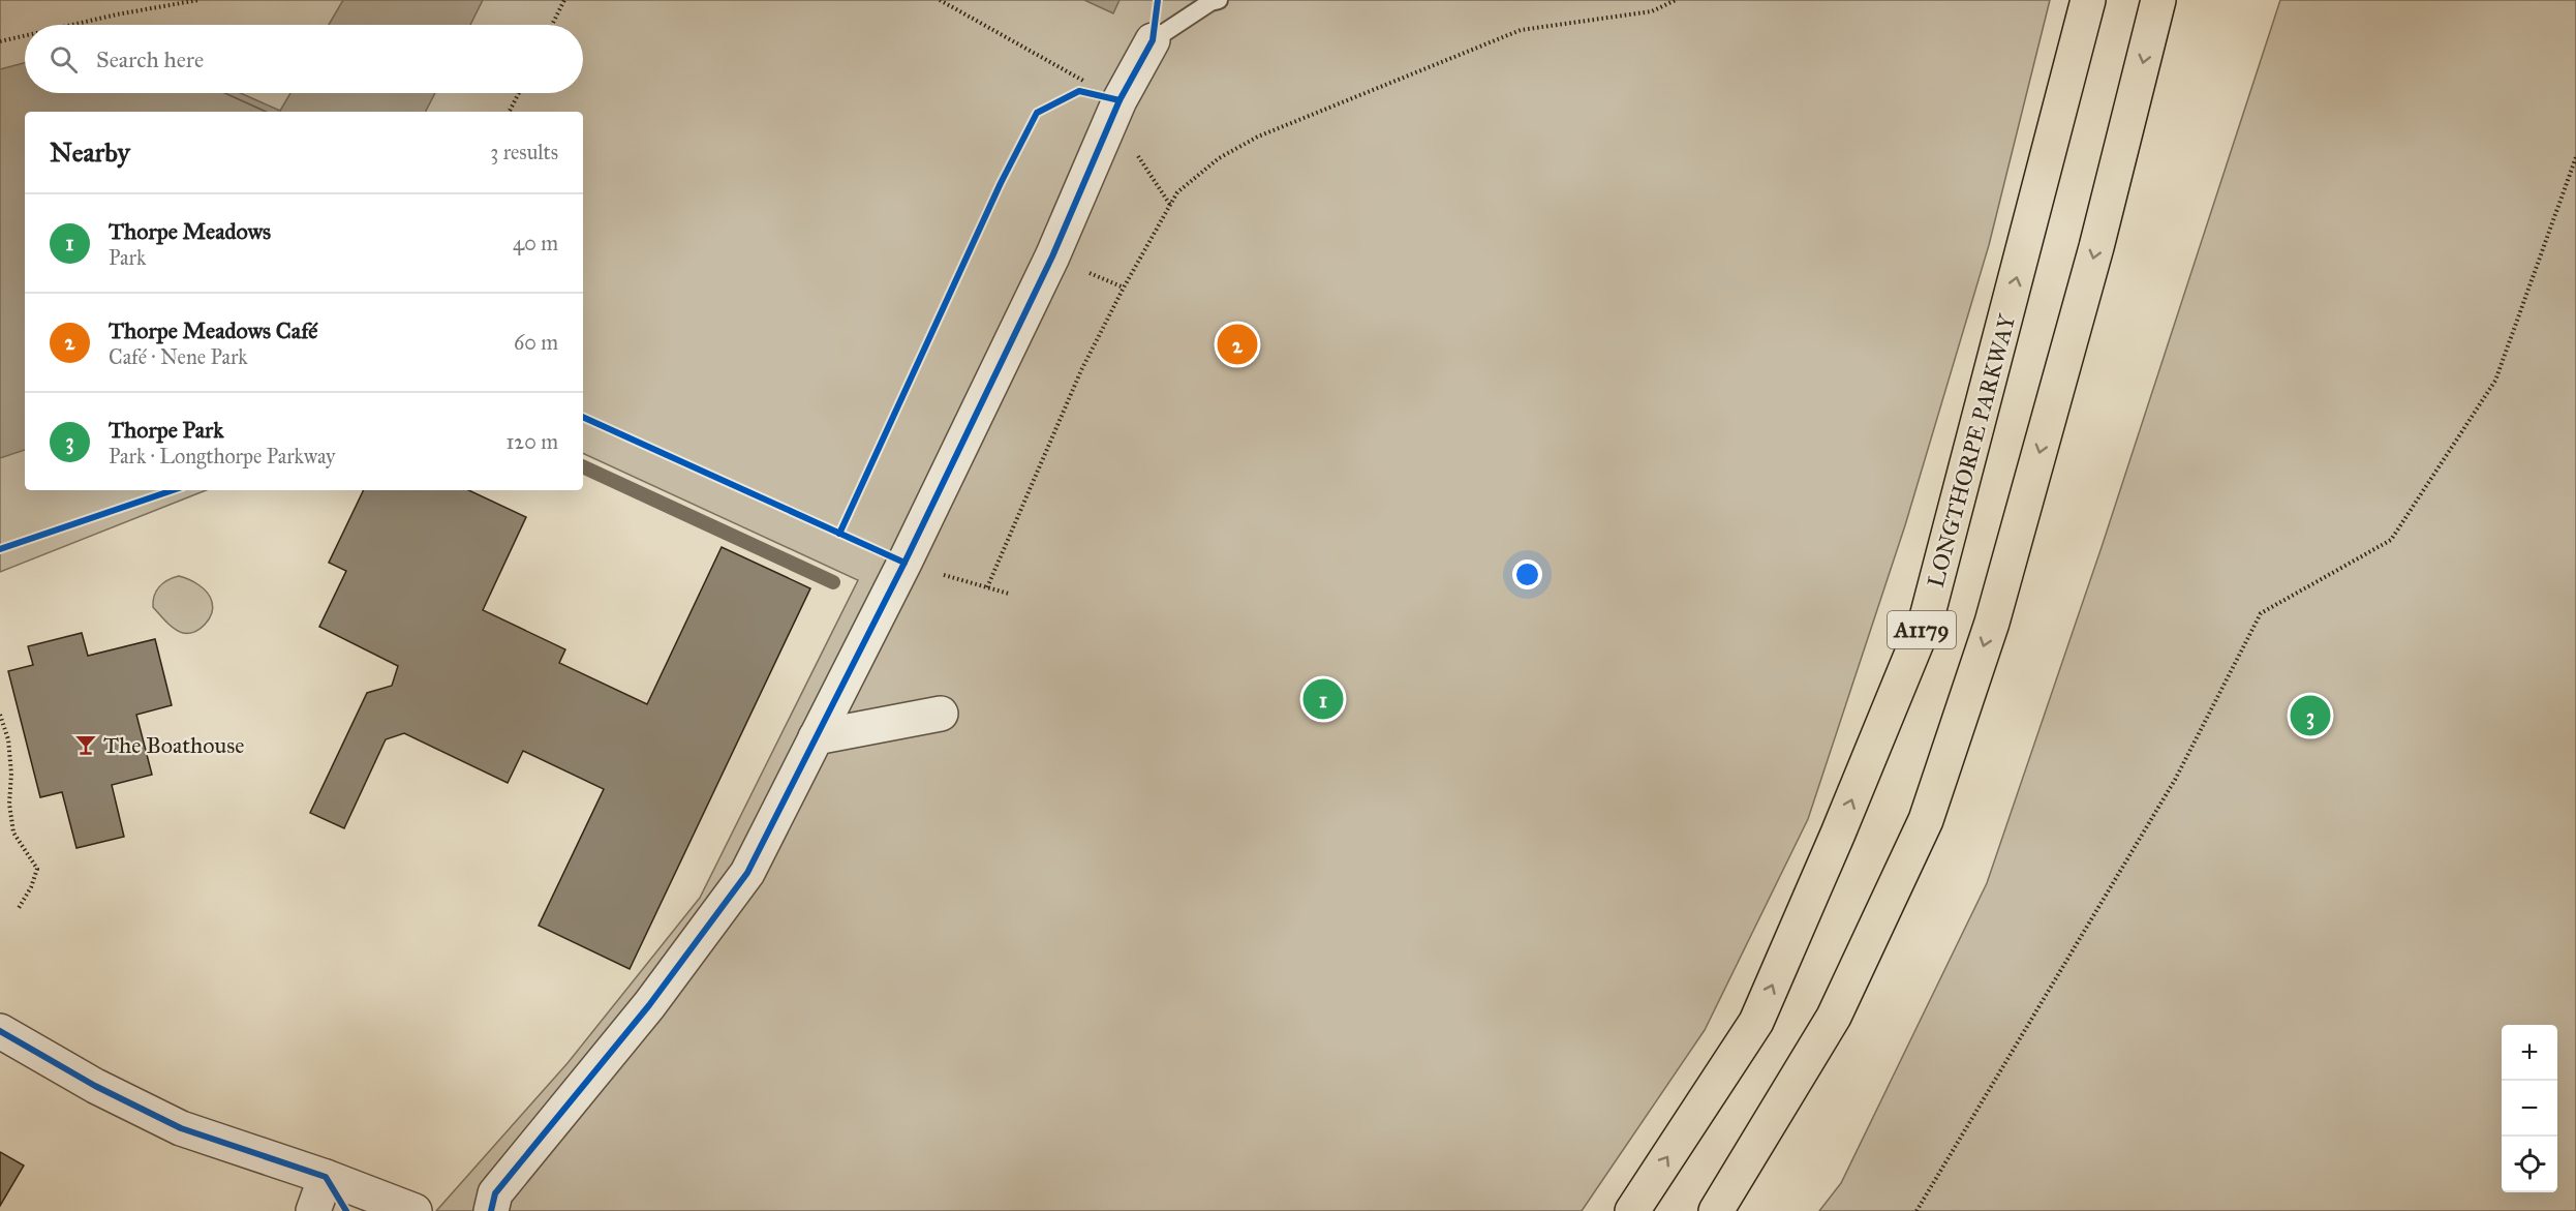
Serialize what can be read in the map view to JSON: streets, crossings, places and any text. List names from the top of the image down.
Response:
{
  "streets": {
    "main road": ["LONGTHORPE PARKWAY", "A1179"]
  },
  "places": {
    "bar": ["The Boathouse"]
  },
  "page": {
    "search": "Search here",
    "heading": ["Nearby", "3 results"],
    "list": [
      {
        "mark": "1",
        "name": "Thorpe Meadows",
        "note": "Park",
        "value": "40 m"
      },
      {
        "mark": "2",
        "name": "Thorpe Meadows Café",
        "note": "Café · Nene Park",
        "value": "60 m"
      },
      {
        "mark": "3",
        "name": "Thorpe Park",
        "note": "Park · Longthorpe Parkway",
        "value": "120 m"
      }
    ],
    "pins": ["2", "1", "3"],
    "map_buttons": ["+", "−"]
  }
}
